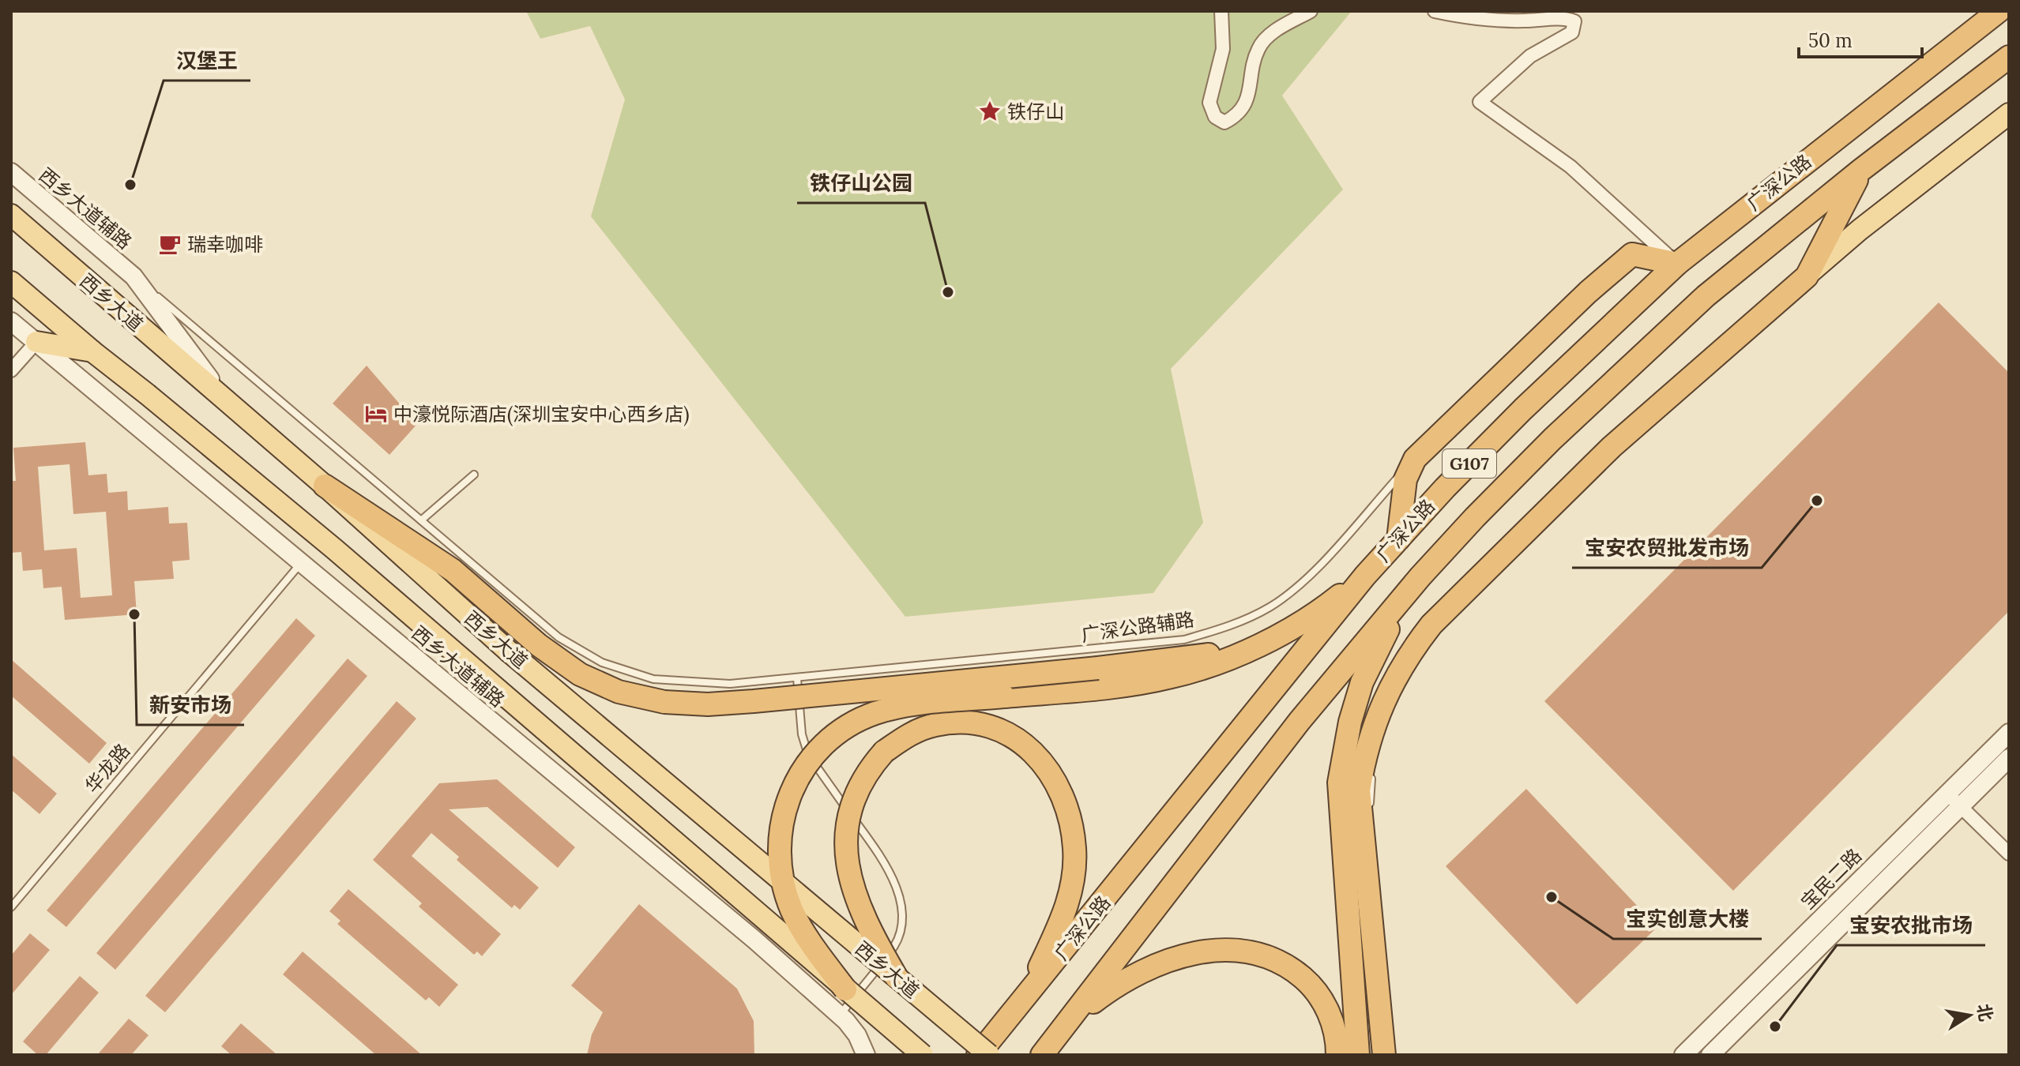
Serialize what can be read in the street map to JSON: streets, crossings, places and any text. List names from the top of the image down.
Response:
{
  "streets": {
    "highway": ["广深公路", "G107"],
    "main road": ["西乡大道"],
    "street": ["西乡大道辅路", "宝民二路"],
    "lane": ["广深公路辅路", "华龙路"]
  },
  "crossings": [
    ["西乡大道辅路", "西乡大道"],
    ["西乡大道辅路", "广深公路辅路"],
    ["西乡大道辅路", "华龙路"]
  ],
  "places": {
    "place": ["铁仔山"],
    "other": [
      "汉堡王",
      "铁仔山公园",
      "宝安农贸批发市场",
      "新安市场",
      "宝实创意大楼",
      "宝安农批市场"
    ],
    "cafe": ["瑞幸咖啡"],
    "hotel": ["中濠悦际酒店(深圳宝安中心西乡店)"]
  },
  "scale_bar": "50 m",
  "north": "right"
}
